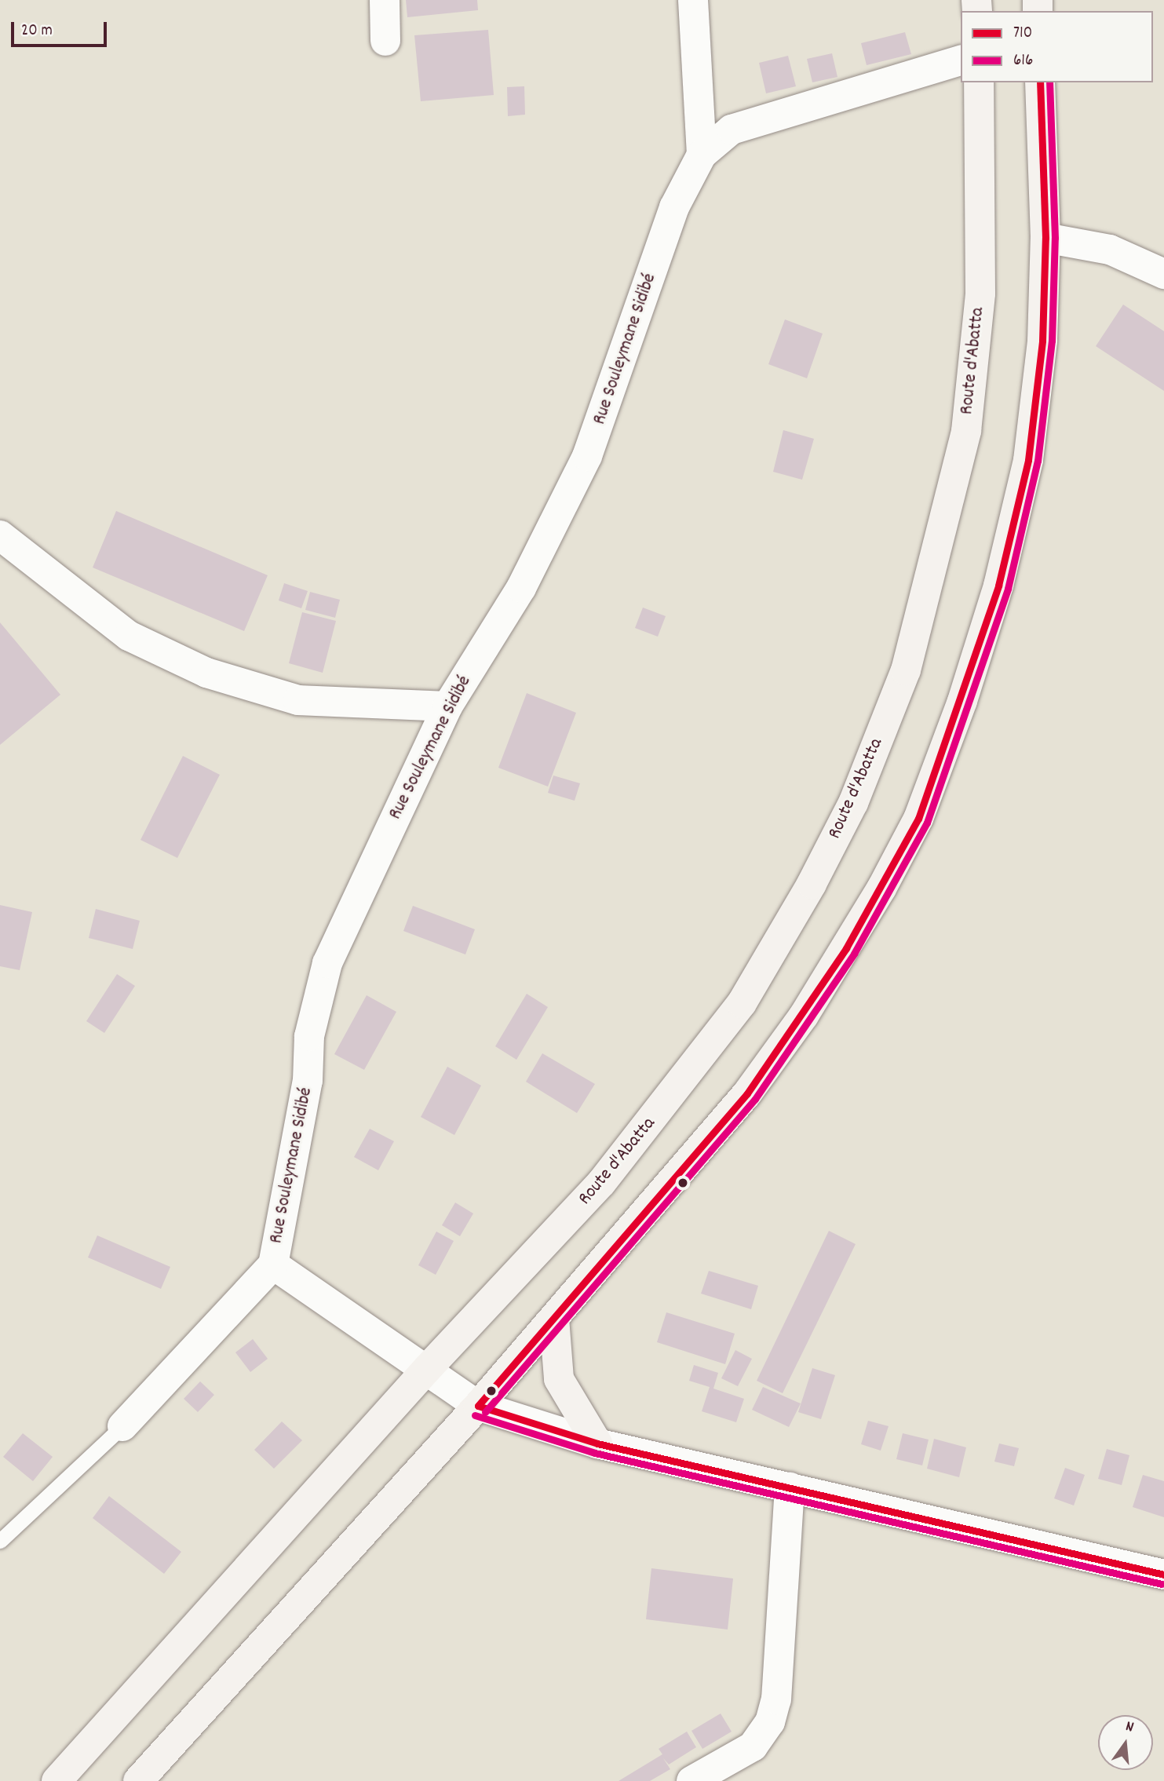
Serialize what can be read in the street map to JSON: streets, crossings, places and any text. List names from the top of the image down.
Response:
{
  "streets": {
    "street": ["Rue Souleymane Sidibé", "Route d'Abatta"]
  },
  "lines": ["transit line 710", "transit line 616"],
  "legend": ["710", "616"],
  "scale_bar": "20 m",
  "north": "top"
}
